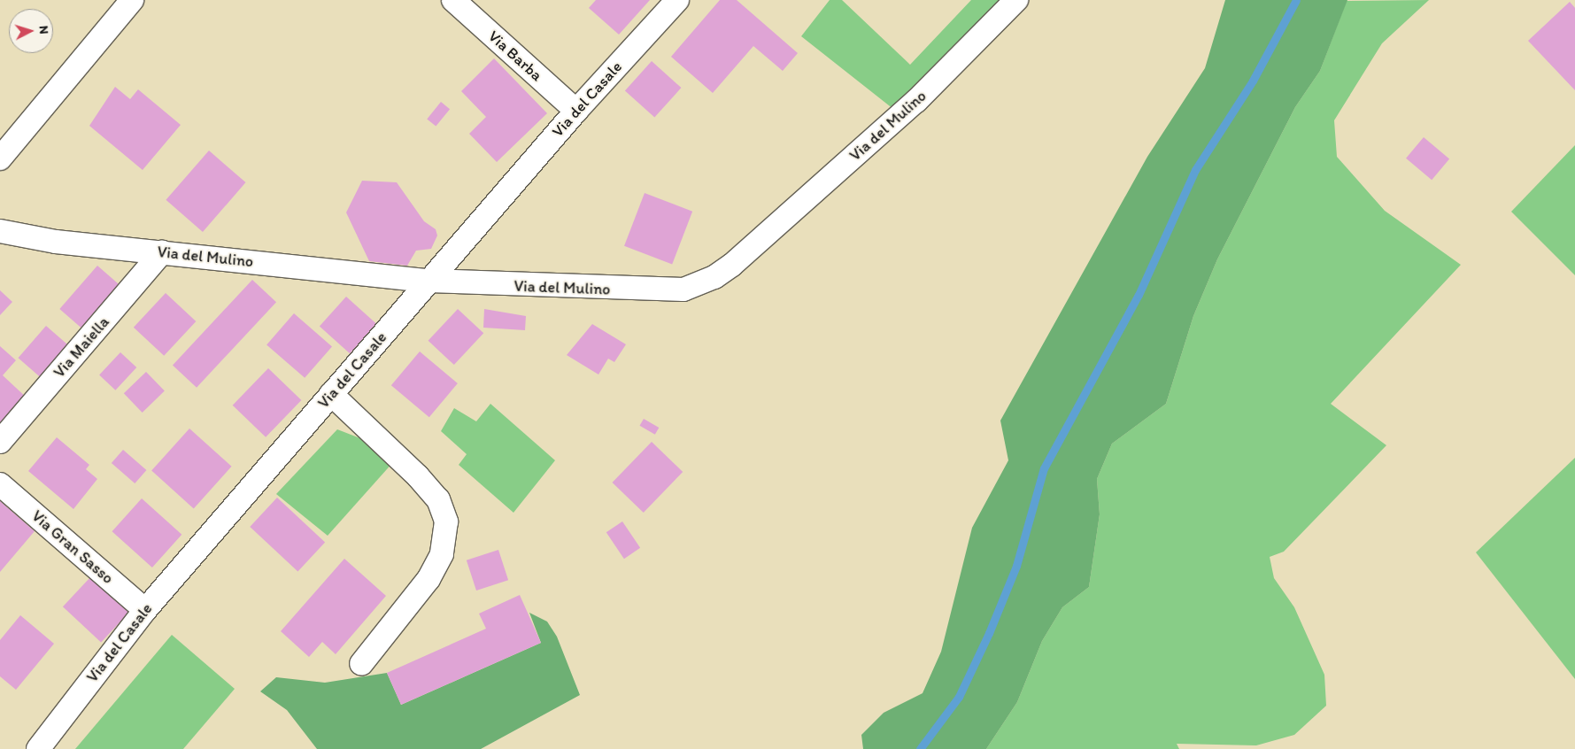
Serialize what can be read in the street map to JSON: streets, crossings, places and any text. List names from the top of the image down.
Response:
{
  "streets": {
    "street": [
      "Via Barba",
      "Via del Casale",
      "Via del Mulino",
      "Via Maiella",
      "Via Gran Sasso"
    ]
  },
  "crossings": [
    ["Via Barba", "Via del Casale"],
    ["Via del Casale", "Via del Mulino"],
    ["Via del Casale", "Via Gran Sasso"],
    ["Via del Mulino", "Via Maiella"]
  ],
  "north": "right"
}
